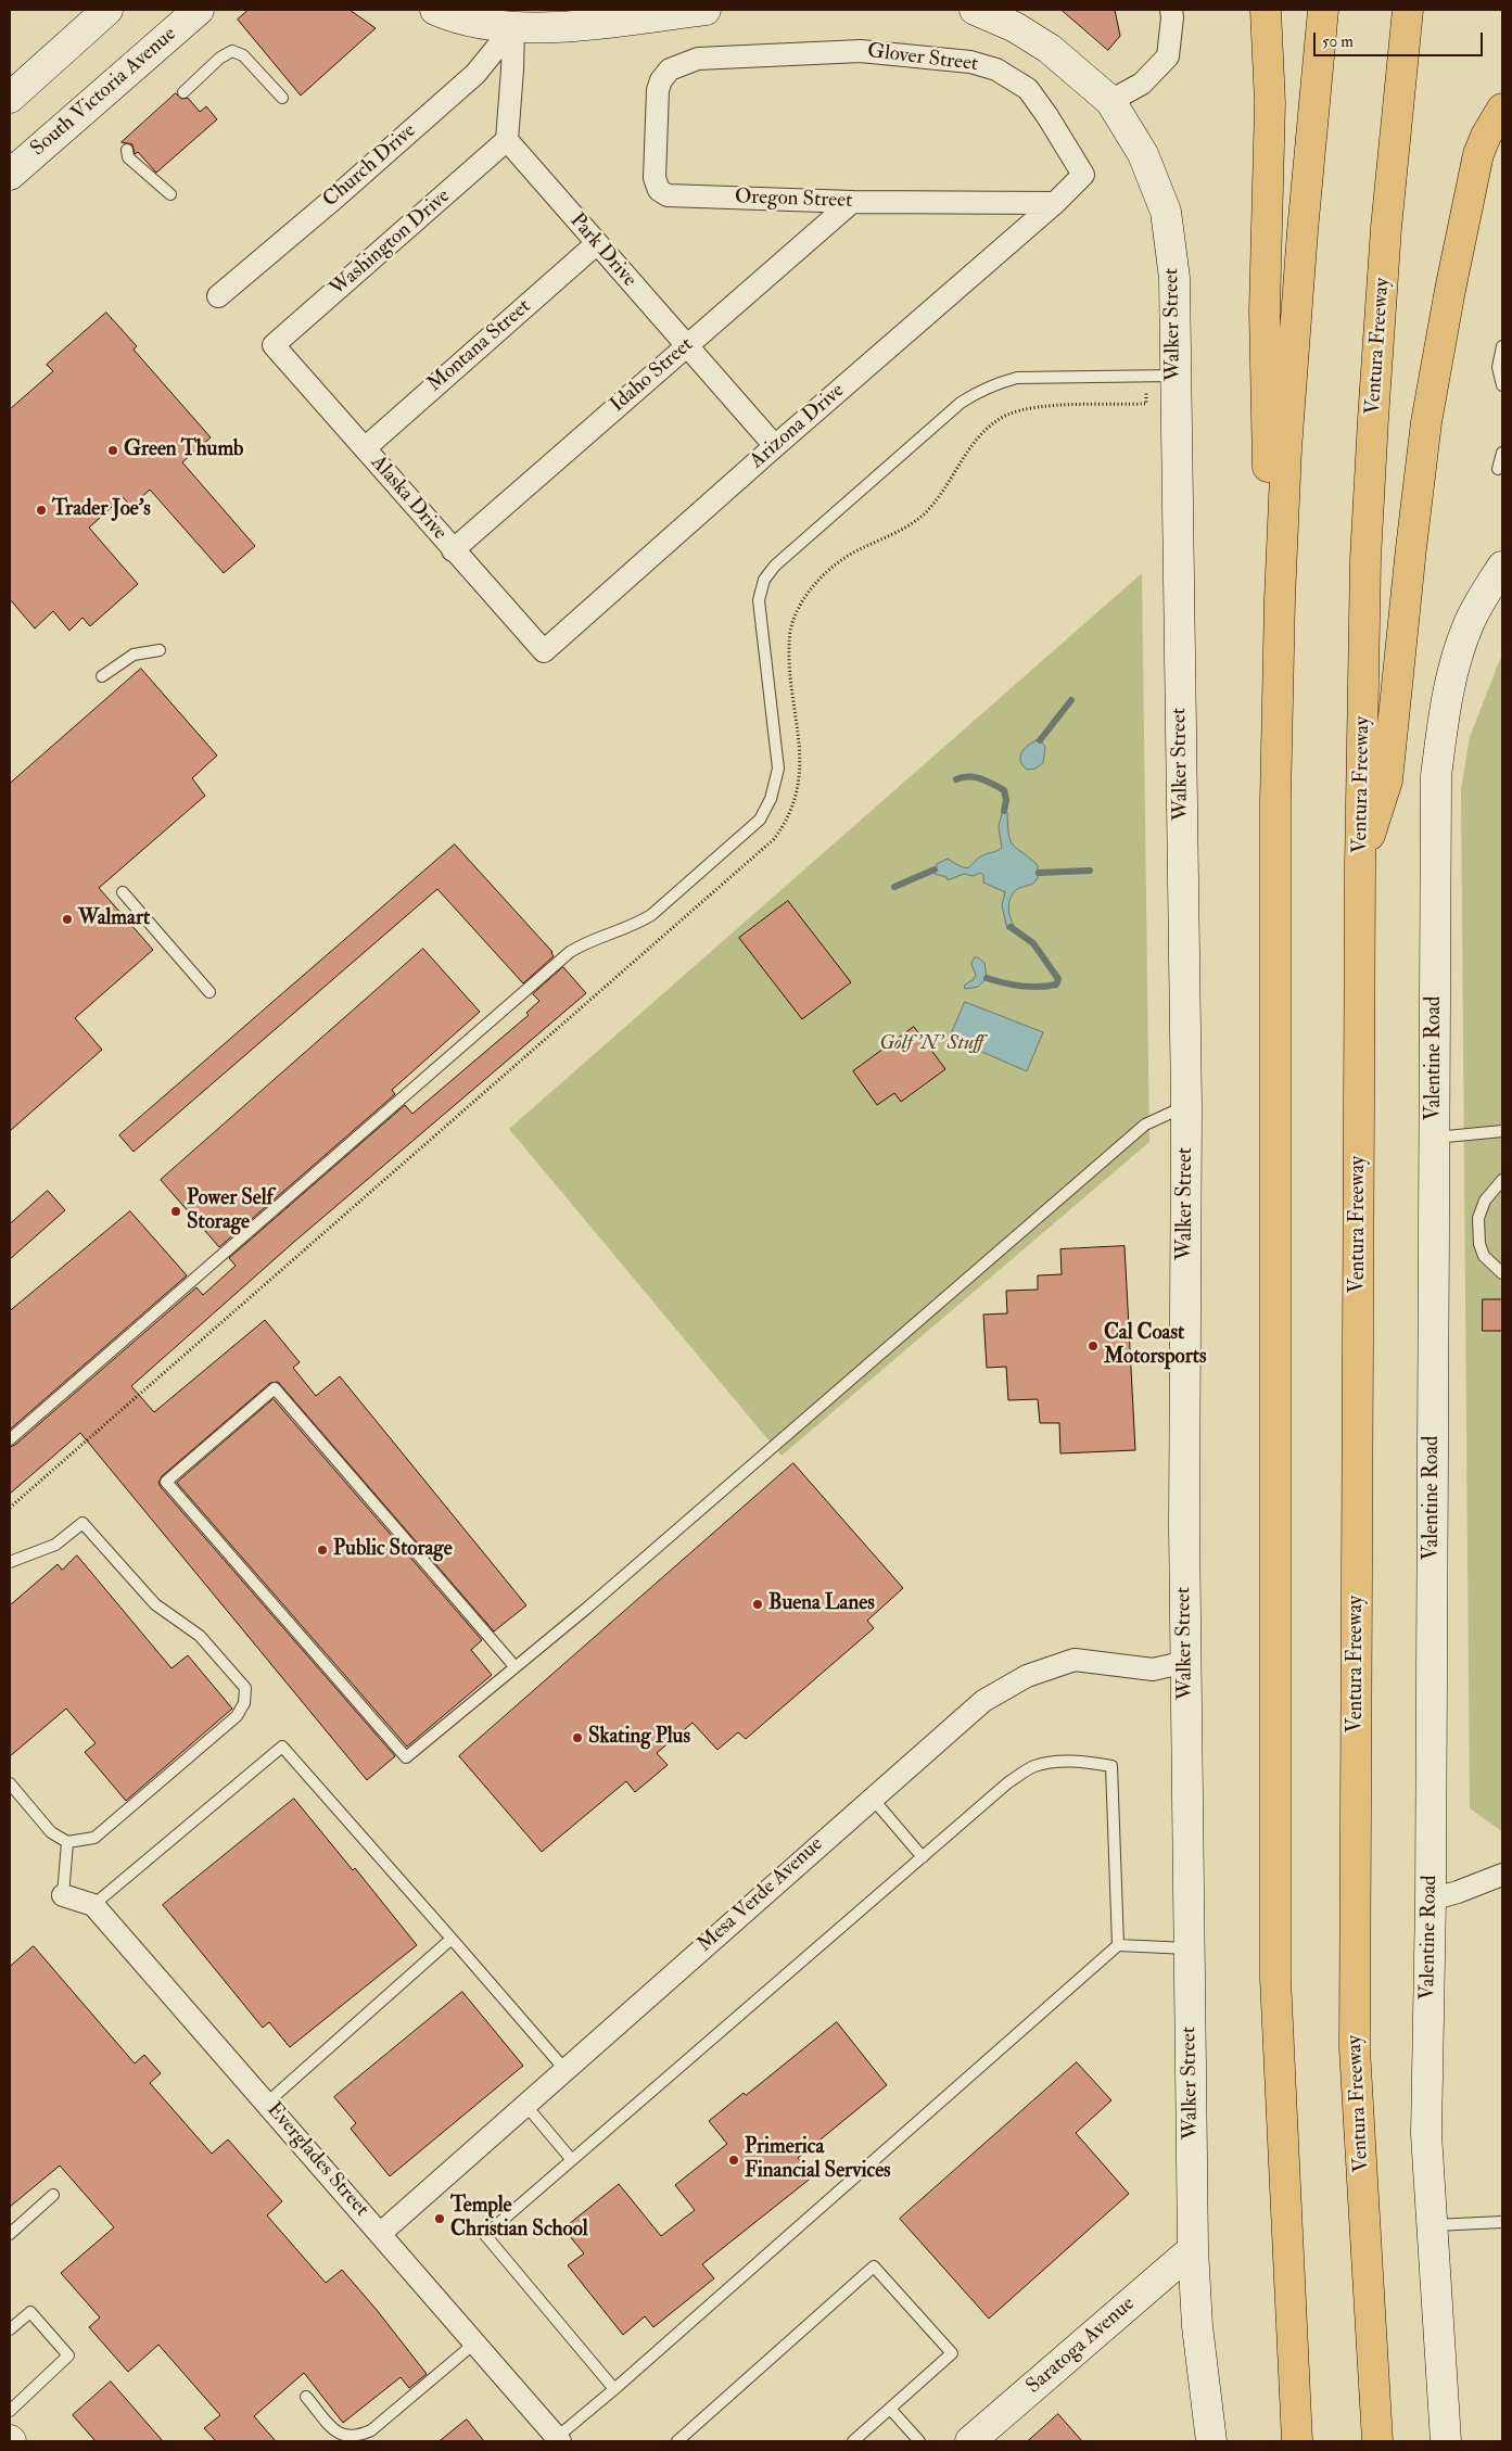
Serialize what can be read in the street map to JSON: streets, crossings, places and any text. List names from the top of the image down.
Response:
{
  "streets": {
    "highway": ["Ventura Freeway"],
    "street": [
      "Glover Street",
      "South Victoria Avenue",
      "Church Drive",
      "Oregon Street",
      "Washington Drive",
      "Park Drive",
      "Walker Street",
      "Montana Street",
      "Idaho Street",
      "Arizona Drive",
      "Alaska Drive",
      "Valentine Road",
      "Mesa Verde Avenue",
      "Everglades Street",
      "Saratoga Avenue"
    ]
  },
  "crossings": [
    ["Glover Street", "Oregon Street"],
    ["Glover Street", "Arizona Drive"],
    ["Oregon Street", "Idaho Street"],
    ["Oregon Street", "Arizona Drive"],
    ["Washington Drive", "Park Drive"],
    ["Washington Drive", "Alaska Drive"],
    ["Park Drive", "Montana Street"],
    ["Park Drive", "Idaho Street"],
    ["Park Drive", "Arizona Drive"],
    ["Walker Street", "Mesa Verde Avenue"],
    ["Walker Street", "Saratoga Avenue"],
    ["Montana Street", "Alaska Drive"],
    ["Idaho Street", "Alaska Drive"],
    ["Arizona Drive", "Alaska Drive"],
    ["Mesa Verde Avenue", "Everglades Street"]
  ],
  "parks": ["Golf 'N' Stuff"],
  "places": [
    "Green Thumb",
    "Trader Joe's",
    "Walmart",
    "Power Self Storage",
    "Cal Coast Motorsports",
    "Public Storage",
    "Buena Lanes",
    "Skating Plus",
    "Primerica Financial Services",
    "Temple Christian School"
  ],
  "scale_bar": "50 m"
}
